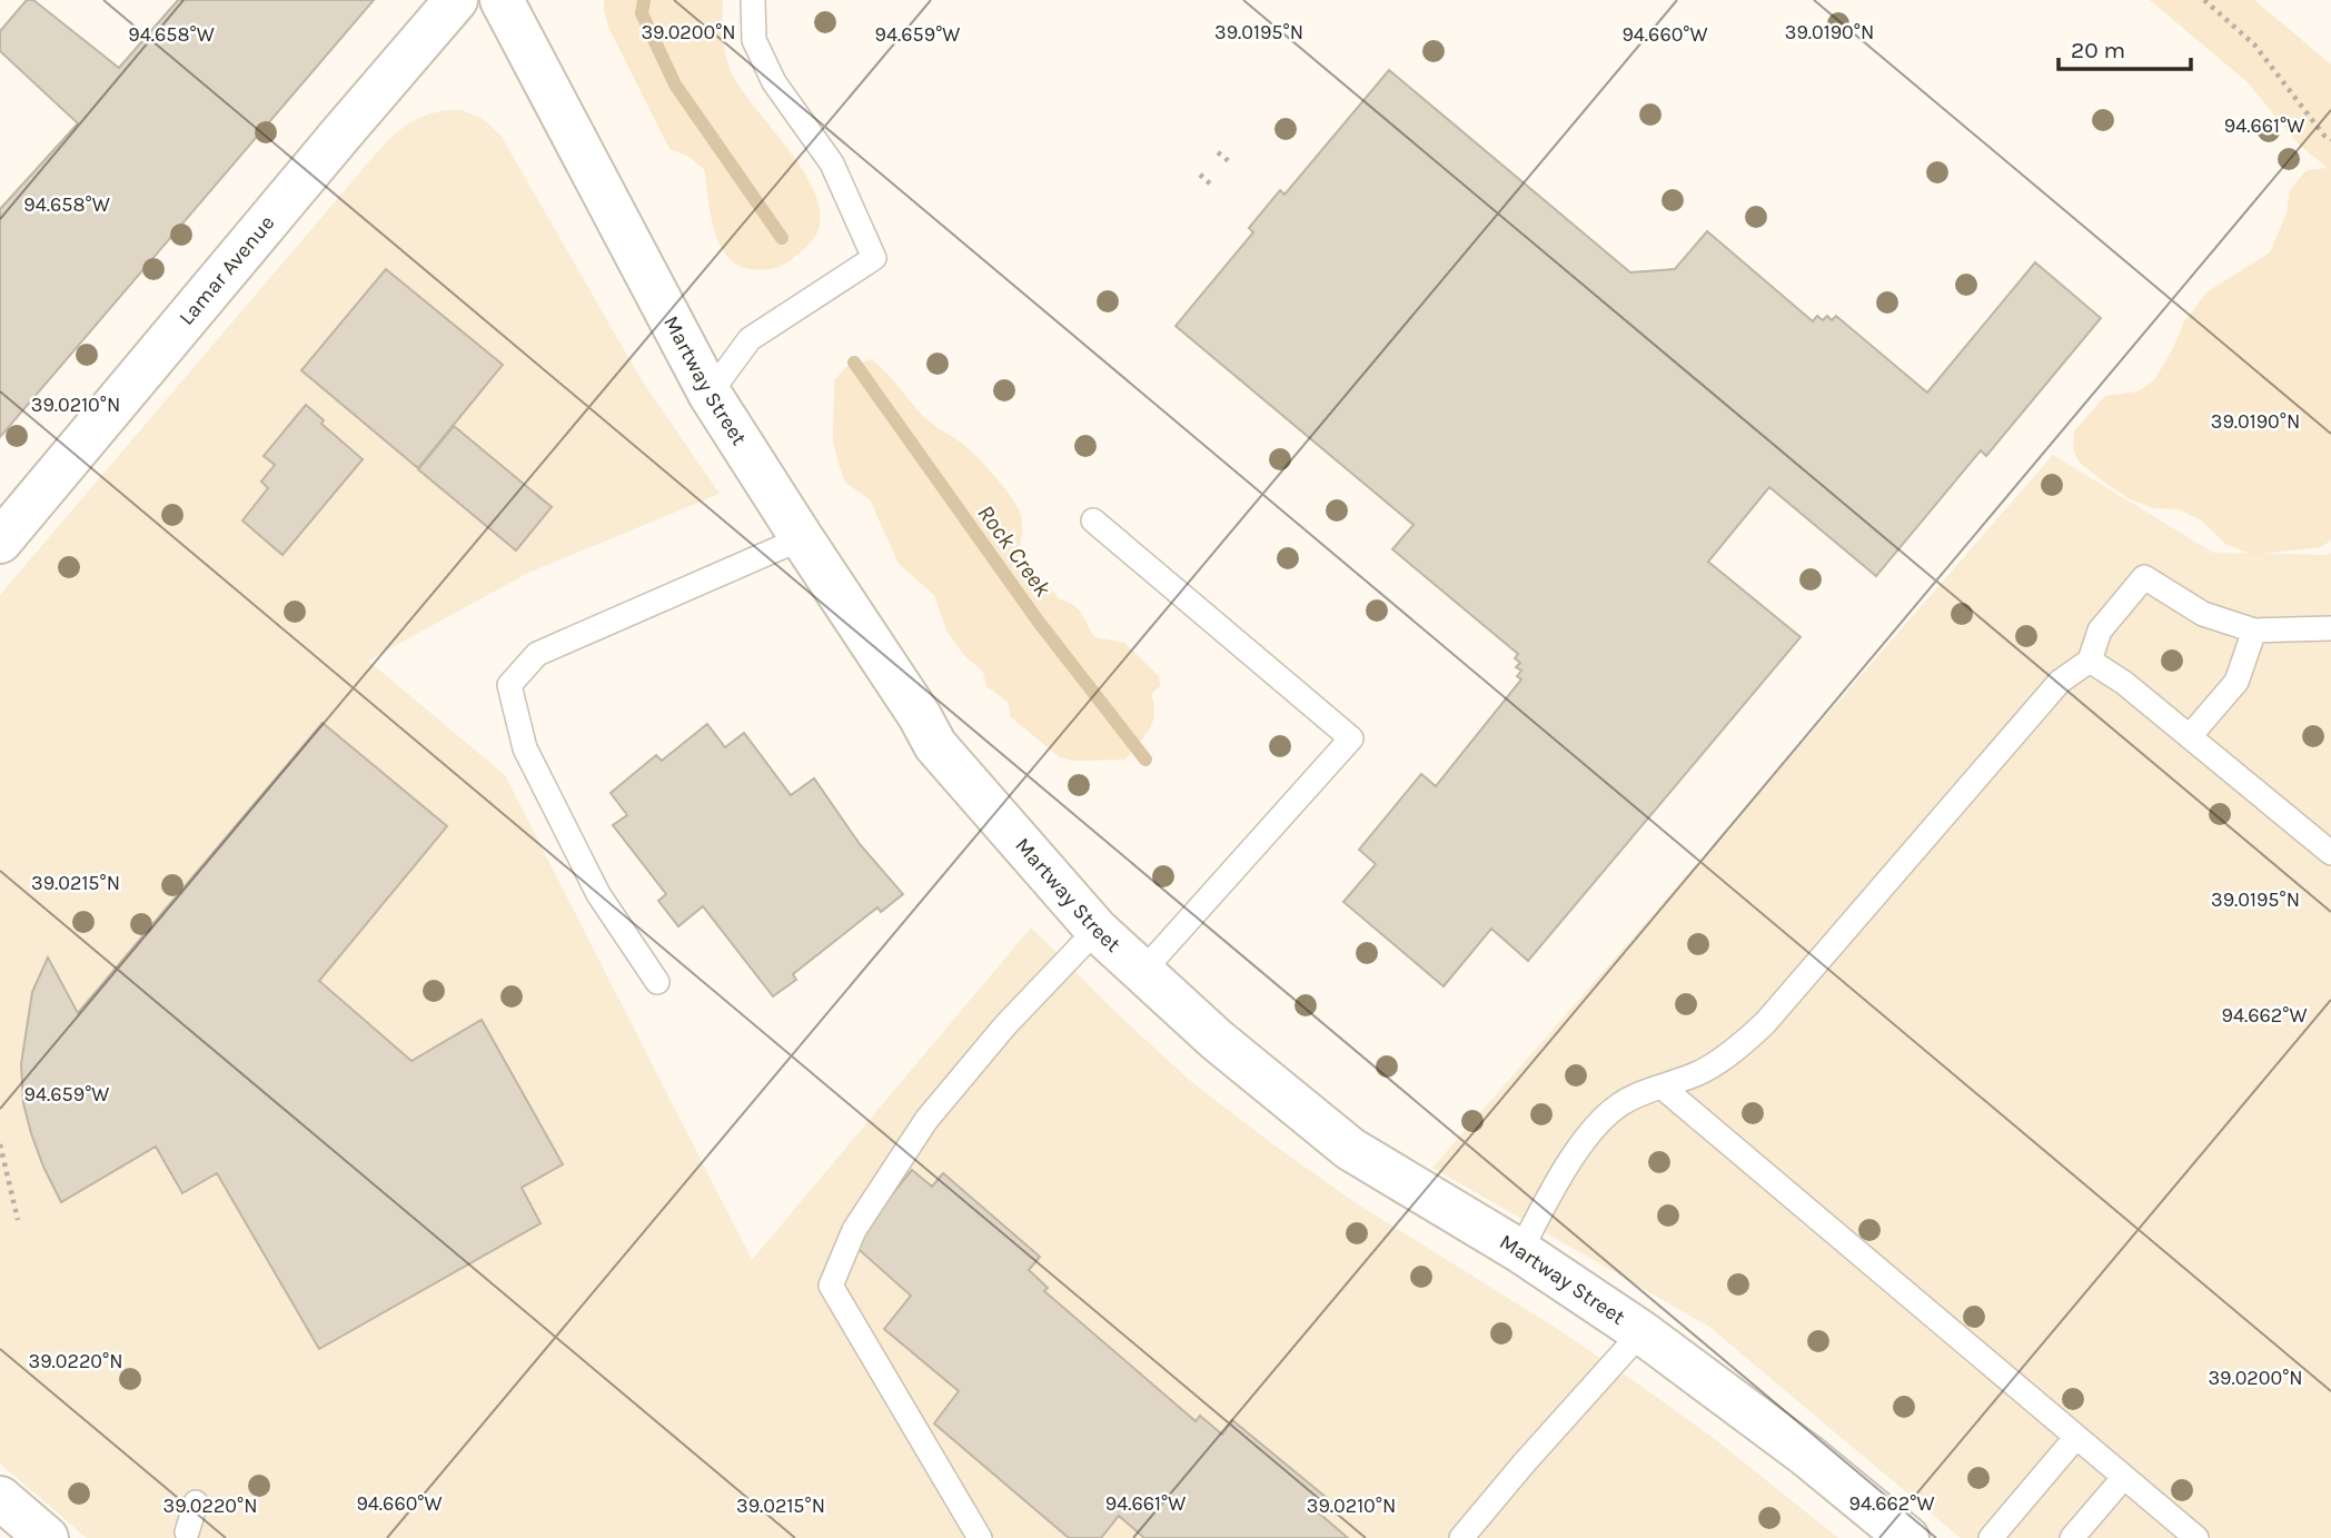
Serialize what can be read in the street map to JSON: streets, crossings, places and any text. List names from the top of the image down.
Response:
{
  "streets": {
    "street": ["Lamar Avenue", "Martway Street"]
  },
  "water": ["Rock Creek"],
  "scale_bar": "20 m",
  "coordinates": [
    "39.0200°N",
    "39.0195°N",
    "39.0190°N",
    "94.658°W",
    "94.659°W",
    "94.660°W",
    "94.661°W",
    "39.0210°N",
    "39.0215°N",
    "94.662°W",
    "39.0220°N"
  ]
}
